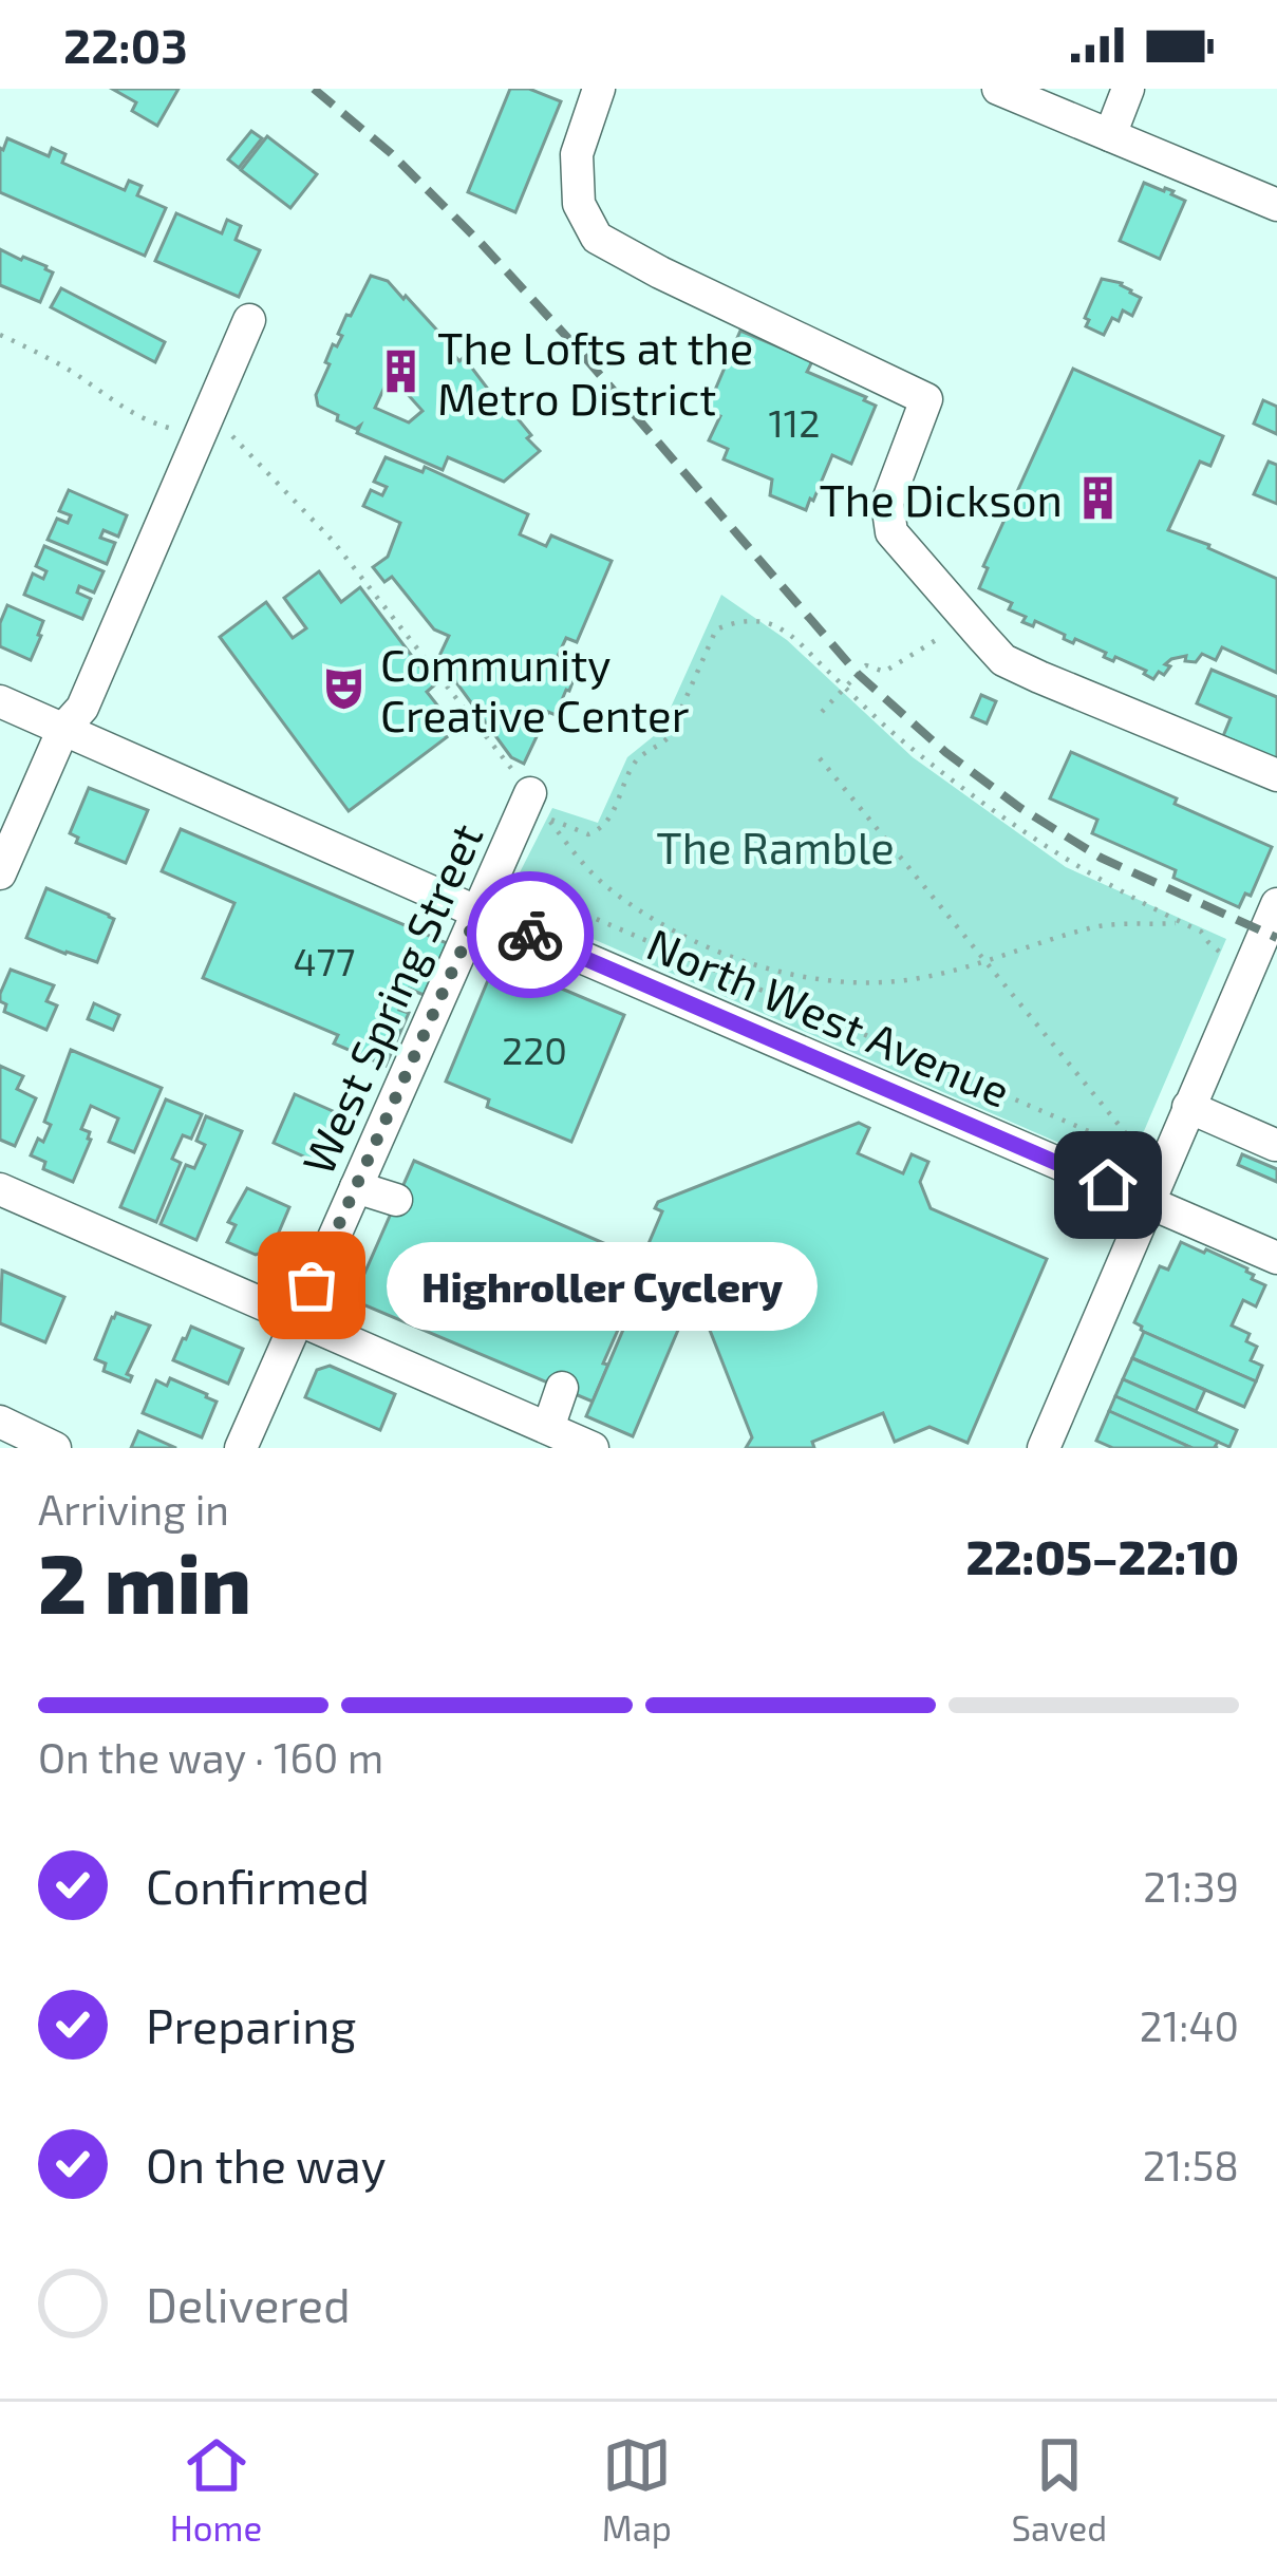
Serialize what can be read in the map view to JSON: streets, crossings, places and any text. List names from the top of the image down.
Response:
{
  "streets": {
    "street": ["West Spring Street", "North West Avenue"]
  },
  "crossings": [
    ["West Spring Street", "North West Avenue"]
  ],
  "parks": ["The Ramble"],
  "places": {
    "building": ["The Lofts at the Metro District", "The Dickson"],
    "theatre": ["Community Creative Center"],
    "other": ["Highroller Cyclery"]
  },
  "house_numbers": ["112", "477", "220"],
  "page": {
    "status": "22:03",
    "bubble": "Highroller Cyclery",
    "heading": ["2 min", "Arriving in", "22:05–22:10"],
    "bar": "On the way · 160 m",
    "list": [
      ["Confirmed", "21:39"],
      ["Preparing", "21:40"],
      ["On the way", "21:58"],
      "Delivered"
    ],
    "tabs": ["Home", "Map", "Saved"]
  }
}
